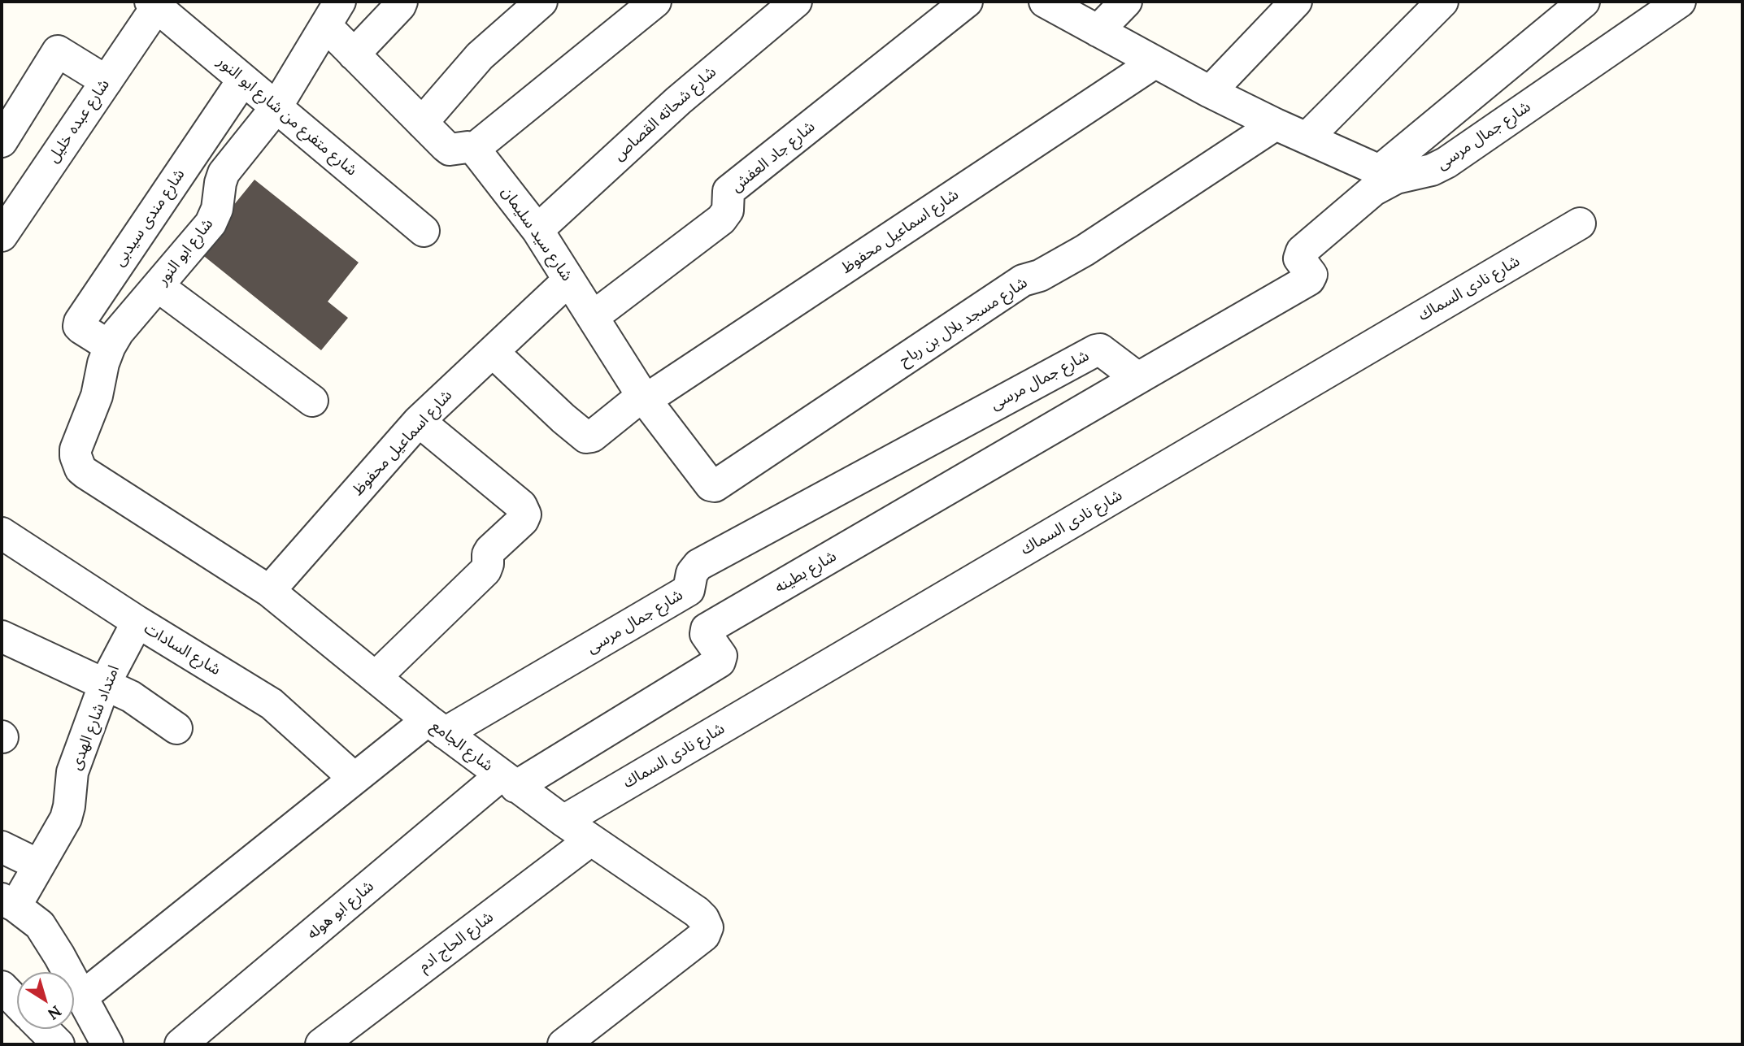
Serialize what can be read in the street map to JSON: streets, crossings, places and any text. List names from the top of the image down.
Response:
{
  "streets": {
    "street": [
      "شارع شحاته القصاص",
      "شارع متفرع من شارع ابو النور",
      "شارع عبده خليل",
      "شارع جمال مرسى",
      "شارع جاد العفش",
      "شارع مندى سيدبى",
      "شارع اسماعيل محفوظ",
      "شارع سيد سليمان",
      "شارع ابو النور",
      "شارع نادى السماك",
      "شارع مسجد بلال بن رباح",
      "شارع بطينه",
      "شارع السادات",
      "امتداد شارع الهدى",
      "شارع الجامع",
      "شارع ابو هوله",
      "شارع الحاج ادم"
    ]
  },
  "crossings": [
    ["شارع شحاته القصاص", "شارع سيد سليمان"],
    ["شارع متفرع من شارع ابو النور", "شارع عبده خليل"],
    ["شارع متفرع من شارع ابو النور", "شارع مندى سيدبى"],
    ["شارع متفرع من شارع ابو النور", "شارع ابو النور"],
    ["شارع جمال مرسى", "شارع بطينه"],
    ["شارع جمال مرسى", "شارع الجامع"],
    ["شارع جاد العفش", "شارع سيد سليمان"],
    ["شارع مندى سيدبى", "شارع ابو النور"],
    ["شارع اسماعيل محفوظ", "شارع سيد سليمان"],
    ["شارع اسماعيل محفوظ", "شارع الجامع"],
    ["شارع سيد سليمان", "شارع مسجد بلال بن رباح"],
    ["شارع ابو النور", "شارع الجامع"],
    ["شارع نادى السماك", "شارع الجامع"],
    ["شارع بطينه", "شارع الجامع"],
    ["شارع بطينه", "شارع ابو هوله"],
    ["شارع السادات", "امتداد شارع الهدى"],
    ["شارع الجامع", "شارع ابو هوله"],
    ["شارع الجامع", "شارع الحاج ادم"]
  ],
  "north": "bottom right"
}
